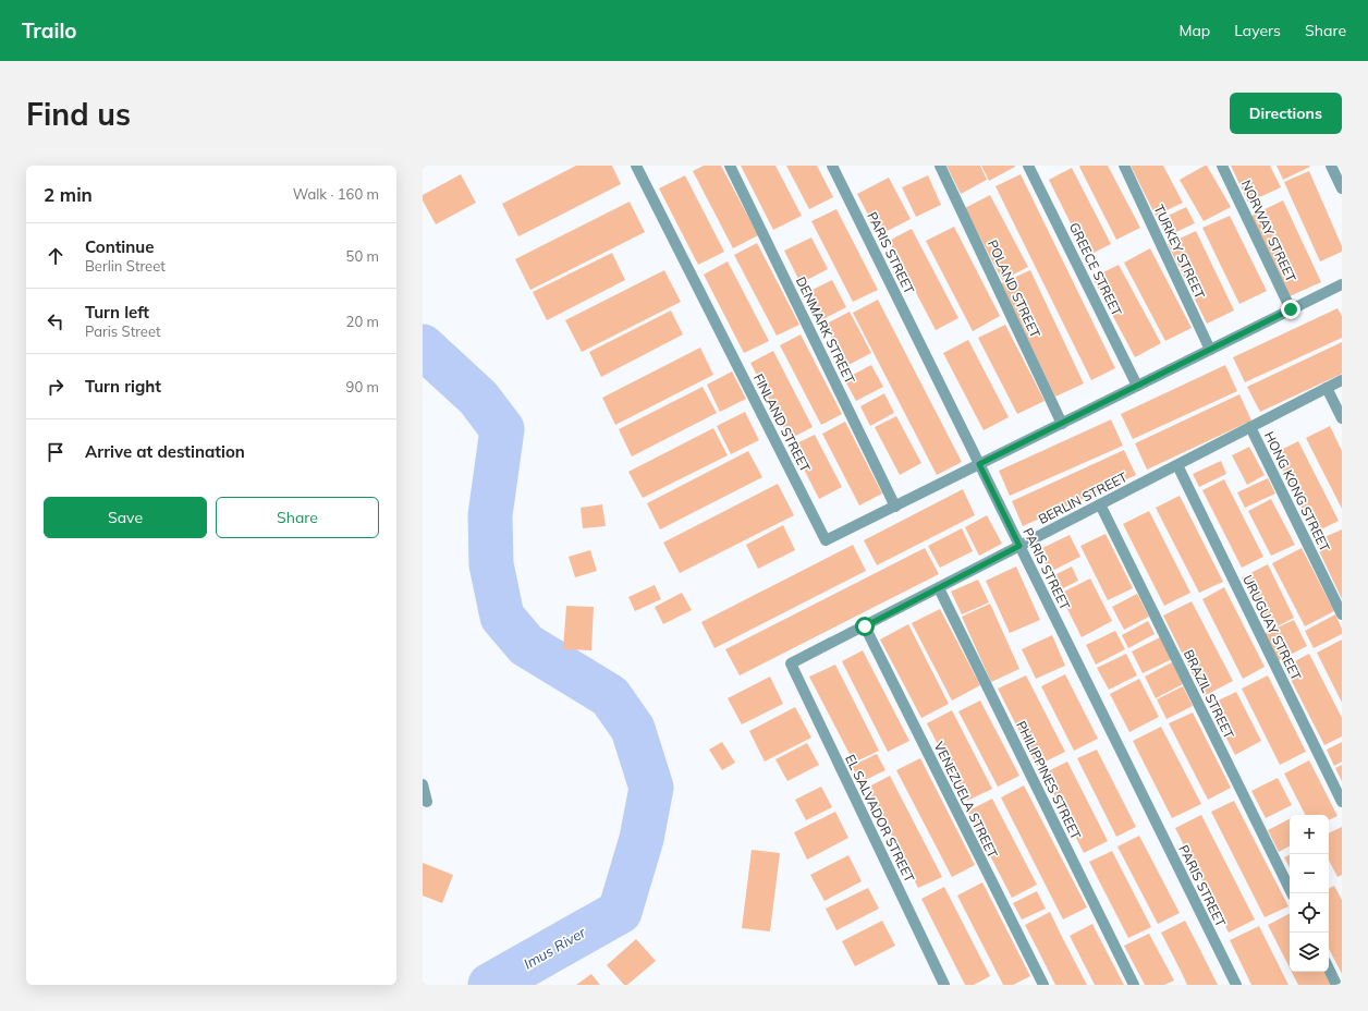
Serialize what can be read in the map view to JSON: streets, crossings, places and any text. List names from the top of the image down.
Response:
{
  "streets": {
    "street": [
      "NORWAY STREET",
      "TURKEY STREET",
      "PARIS STREET",
      "GREECE STREET",
      "POLAND STREET",
      "DENMARK STREET",
      "FINLAND STREET",
      "HONG KONG STREET",
      "BERLIN STREET",
      "URUGUAY STREET",
      "BRAZIL STREET",
      "PHILIPPINES STREET",
      "VENEZUELA STREET",
      "EL SALVADOR STREET"
    ]
  },
  "crossings": [
    ["NORWAY STREET", "FINLAND STREET"],
    ["TURKEY STREET", "FINLAND STREET"],
    ["PARIS STREET", "FINLAND STREET"],
    ["PARIS STREET", "BERLIN STREET"],
    ["GREECE STREET", "FINLAND STREET"],
    ["POLAND STREET", "FINLAND STREET"],
    ["DENMARK STREET", "FINLAND STREET"],
    ["HONG KONG STREET", "BERLIN STREET"],
    ["BERLIN STREET", "URUGUAY STREET"],
    ["BERLIN STREET", "BRAZIL STREET"],
    ["BERLIN STREET", "PHILIPPINES STREET"],
    ["BERLIN STREET", "VENEZUELA STREET"],
    ["BERLIN STREET", "EL SALVADOR STREET"]
  ],
  "water": ["Imus River"],
  "page": {
    "header": "Trailo",
    "nav": ["Map", "Layers", "Share"],
    "buttons": [
      "Directions",
      ["Save", "Share"]
    ],
    "title": "Find us",
    "heading": ["2 min", "Walk · 160 m"],
    "list": [
      ["Continue", "Berlin Street", "50 m"],
      ["Turn left", "Paris Street", "20 m"],
      ["Turn right", "90 m"],
      "Arrive at destination"
    ],
    "map_buttons": ["+", "−"]
  }
}
